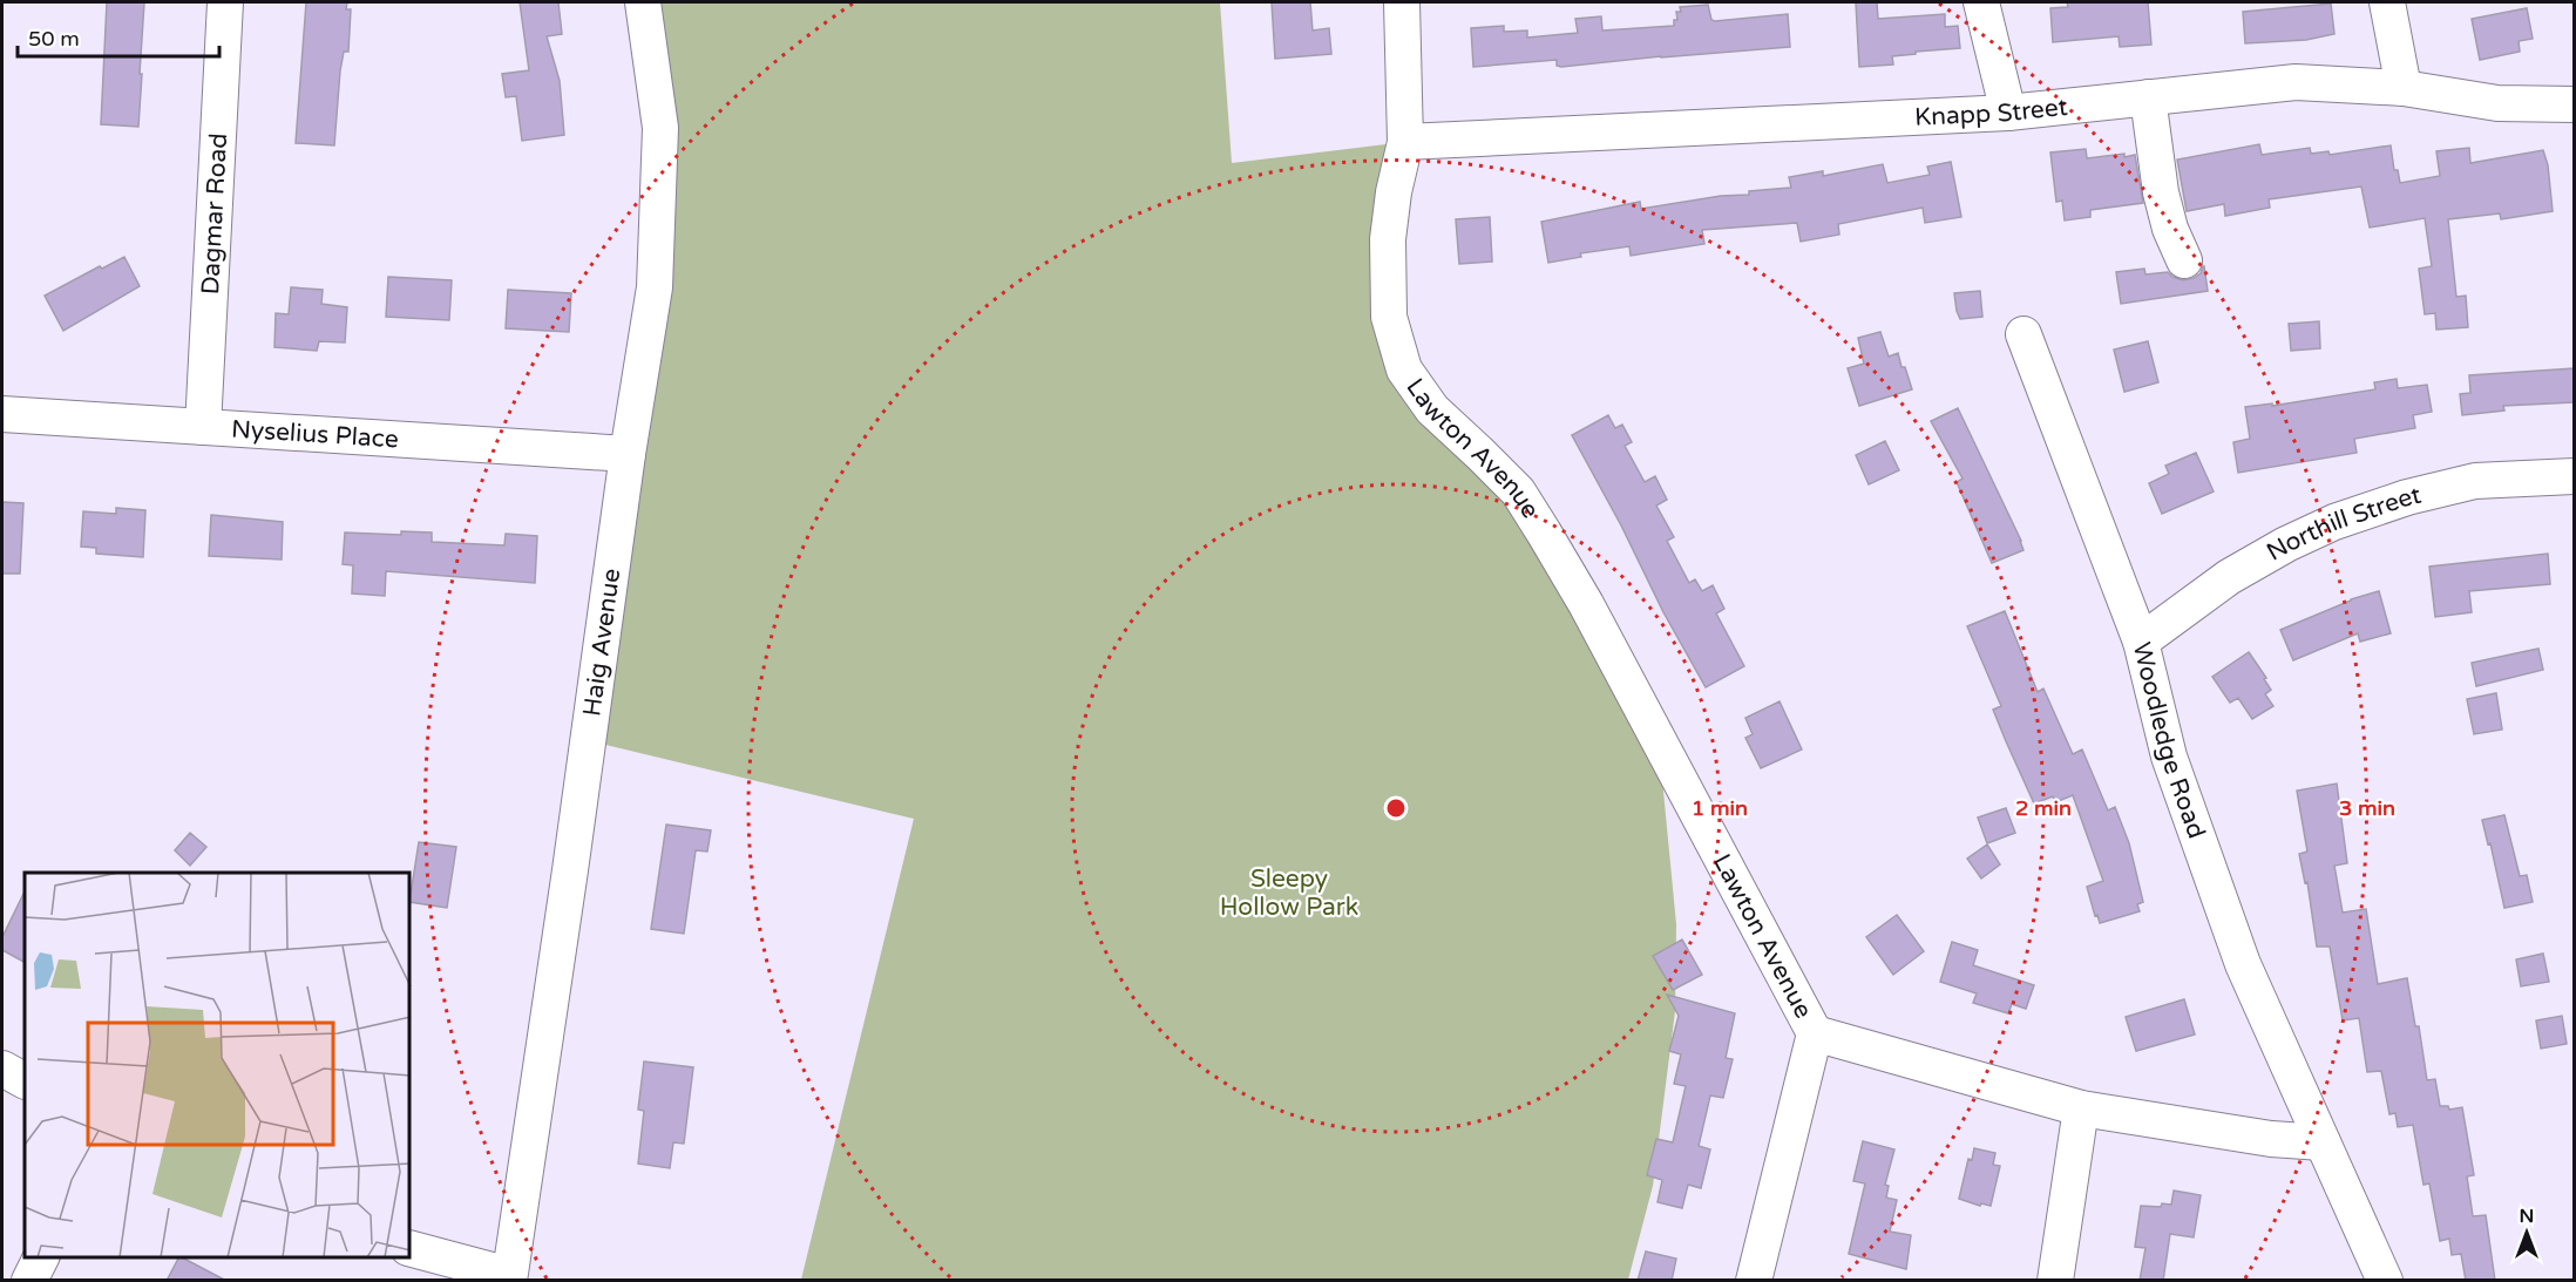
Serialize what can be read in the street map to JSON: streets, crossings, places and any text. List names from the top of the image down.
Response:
{
  "streets": {
    "street": [
      "Knapp Street",
      "Dagmar Road",
      "Nyselius Place",
      "Lawton Avenue",
      "Northill Street",
      "Haig Avenue",
      "Woodledge Road"
    ]
  },
  "crossings": [
    ["Knapp Street", "Lawton Avenue"],
    ["Dagmar Road", "Nyselius Place"],
    ["Nyselius Place", "Haig Avenue"],
    ["Lawton Avenue", "Woodledge Road"],
    ["Northill Street", "Woodledge Road"]
  ],
  "parks": ["Sleepy Hollow Park"],
  "scale_bar": "50 m",
  "north": "top",
  "rings": ["1 min", "2 min", "3 min"]
}
